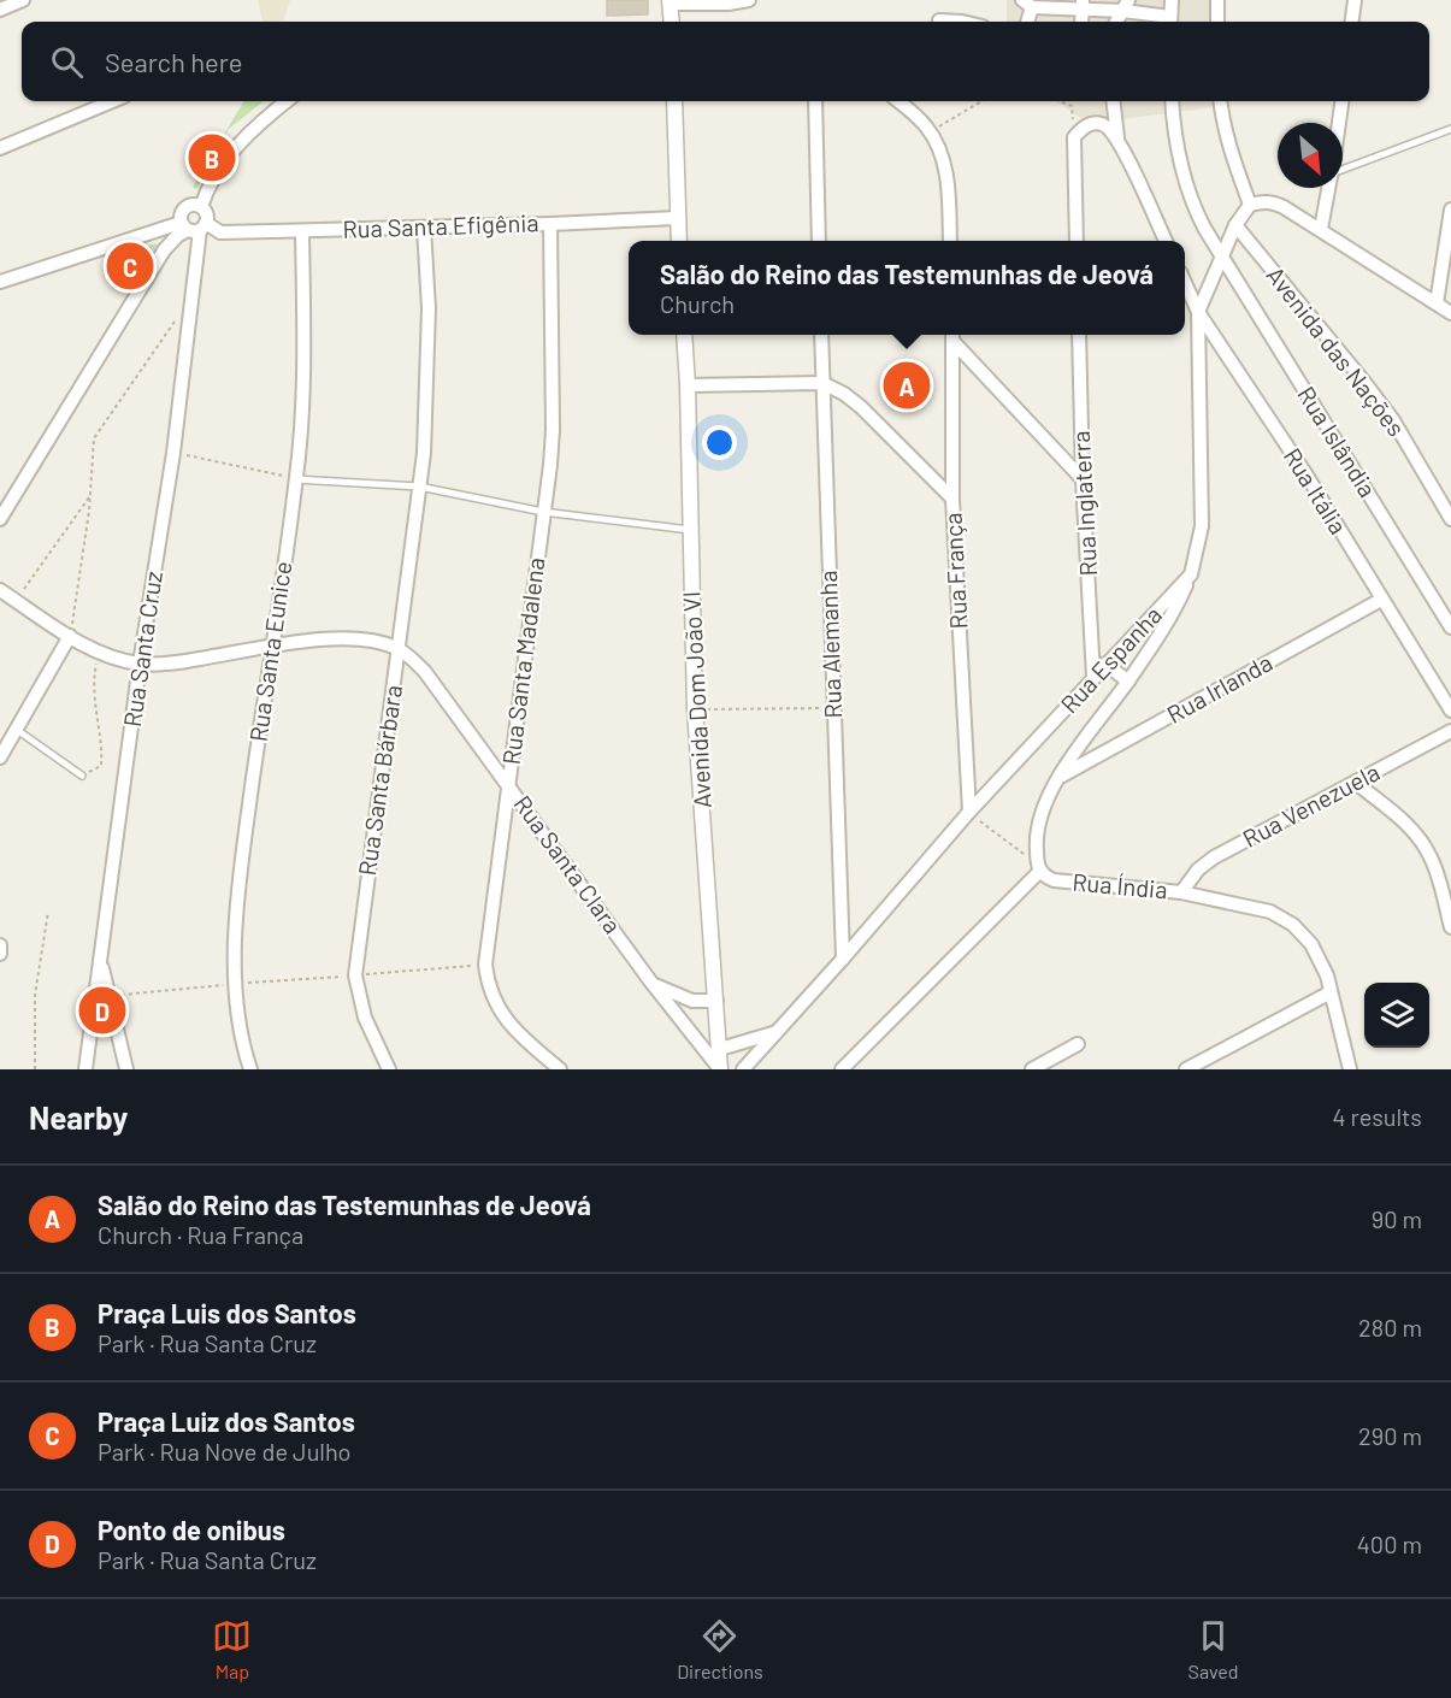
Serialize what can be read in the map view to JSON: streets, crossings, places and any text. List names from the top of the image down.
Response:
{
  "streets": {
    "street": [
      "Rua Santa Efigênia",
      "Avenida das Nações",
      "Rua Islândia",
      "Rua Itália",
      "Rua Inglaterra",
      "Rua França",
      "Rua Alemanha",
      "Rua Santa Cruz",
      "Rua Santa Eunice",
      "Rua Espanha",
      "Rua Santa Madalena",
      "Rua Irlanda",
      "Avenida Dom João VI",
      "Rua Santa Bárbara",
      "Rua Venezuela",
      "Rua Santa Clara",
      "Rua Índia"
    ]
  },
  "crossings": [
    ["Rua Santa Efigênia", "Rua Santa Cruz"],
    ["Rua Santa Efigênia", "Rua Santa Eunice"],
    ["Rua Santa Efigênia", "Rua Santa Madalena"],
    ["Rua Santa Efigênia", "Rua Santa Bárbara"],
    ["Rua Itália", "Rua Irlanda"],
    ["Rua Inglaterra", "Rua Espanha"],
    ["Rua França", "Rua Espanha"],
    ["Rua Alemanha", "Rua Espanha"],
    ["Rua Santa Cruz", "Rua Santa Clara"],
    ["Rua Santa Eunice", "Rua Santa Clara"],
    ["Rua Santa Madalena", "Rua Santa Clara"],
    ["Avenida Dom João VI", "Rua Santa Clara"],
    ["Rua Santa Bárbara", "Rua Santa Clara"],
    ["Rua Venezuela", "Rua Índia"]
  ],
  "north": "bottom right",
  "page": {
    "search": "Search here",
    "pins": [
      "B",
      "C",
      "A",
      "D"
    ],
    "popup": ["Salão do Reino das Testemunhas de Jeová", "Church"],
    "heading": ["Nearby", "4 results"],
    "list": [
      {
        "mark": "A",
        "name": "Salão do Reino das Testemunhas de Jeová",
        "note": "Church · Rua França",
        "value": "90 m"
      },
      {
        "mark": "B",
        "name": "Praça Luis dos Santos",
        "note": "Park · Rua Santa Cruz",
        "value": "280 m"
      },
      {
        "mark": "C",
        "name": "Praça Luiz dos Santos",
        "note": "Park · Rua Nove de Julho",
        "value": "290 m"
      },
      {
        "mark": "D",
        "name": "Ponto de onibus",
        "note": "Park · Rua Santa Cruz",
        "value": "400 m"
      }
    ],
    "nav": ["Map", "Directions", "Saved"]
  }
}
